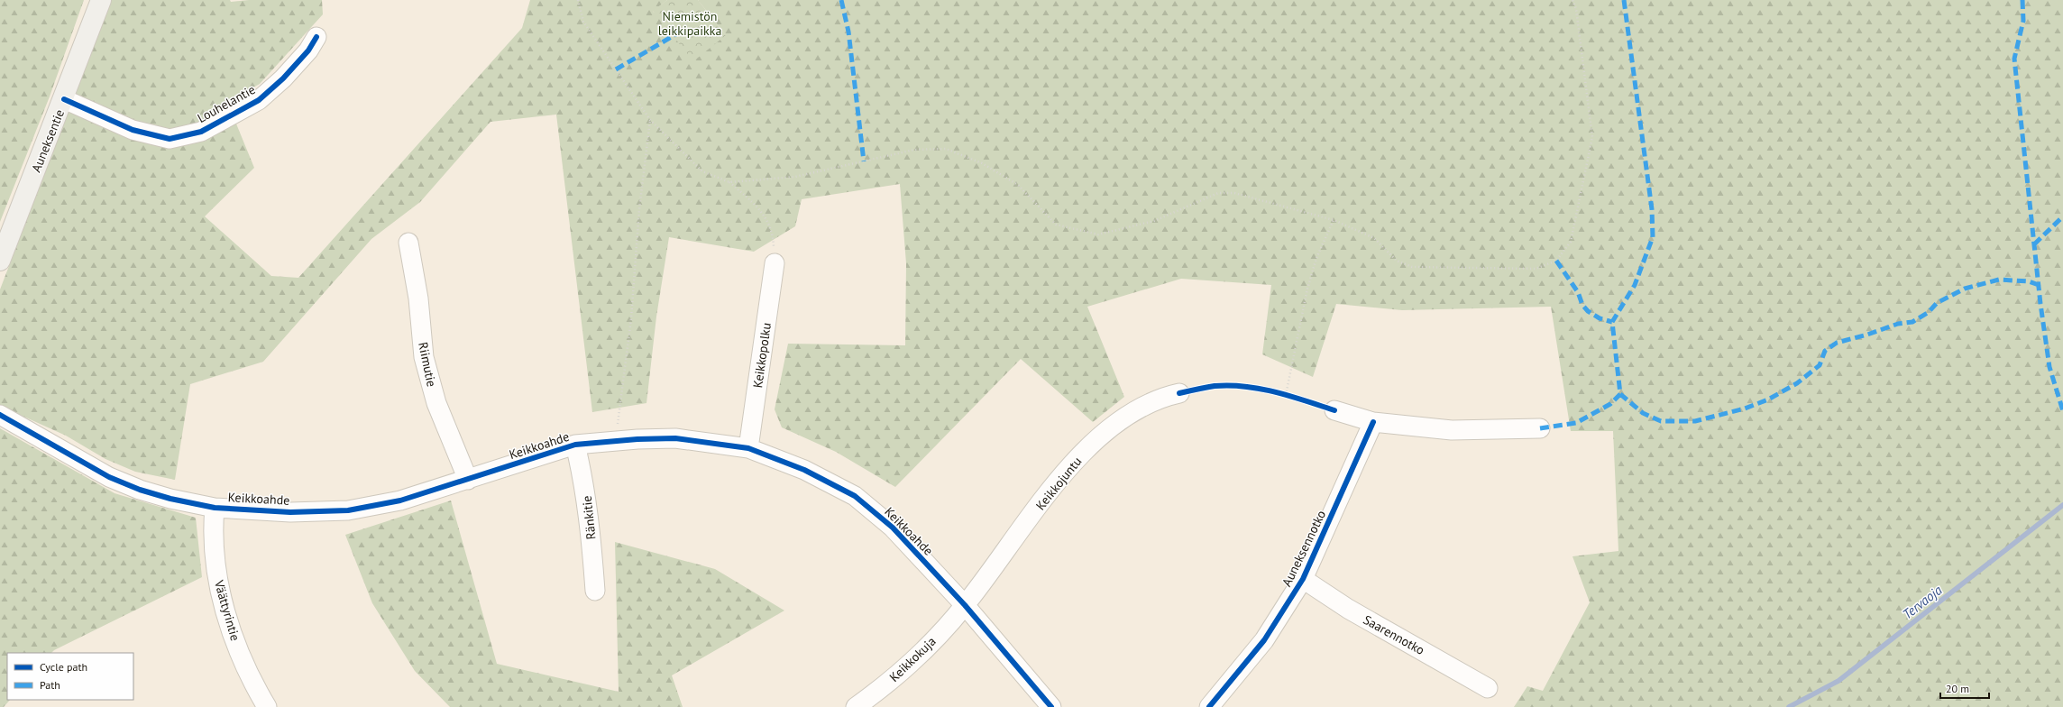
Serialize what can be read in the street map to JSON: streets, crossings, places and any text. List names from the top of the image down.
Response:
{
  "streets": {
    "street": [
      "Louhelantie",
      "Auneksentie",
      "Keikkopolku",
      "Riimutie",
      "Keikkoahde",
      "Keikkojuntu",
      "Ränkitie",
      "Auneksennotko",
      "Väättyrintie",
      "Saarennotko",
      "Keikkokuja"
    ]
  },
  "crossings": [
    ["Louhelantie", "Auneksentie"],
    ["Keikkopolku", "Keikkoahde"],
    ["Riimutie", "Keikkoahde"],
    ["Keikkoahde", "Keikkojuntu"],
    ["Keikkoahde", "Ränkitie"],
    ["Keikkoahde", "Väättyrintie"],
    ["Keikkoahde", "Keikkokuja"],
    ["Keikkojuntu", "Keikkokuja"],
    ["Auneksennotko", "Saarennotko"]
  ],
  "water": ["Tervaoja"],
  "parks": ["Niemistön leikkipaikka"],
  "legend": ["Cycle path", "Path"],
  "scale_bar": "20 m"
}
